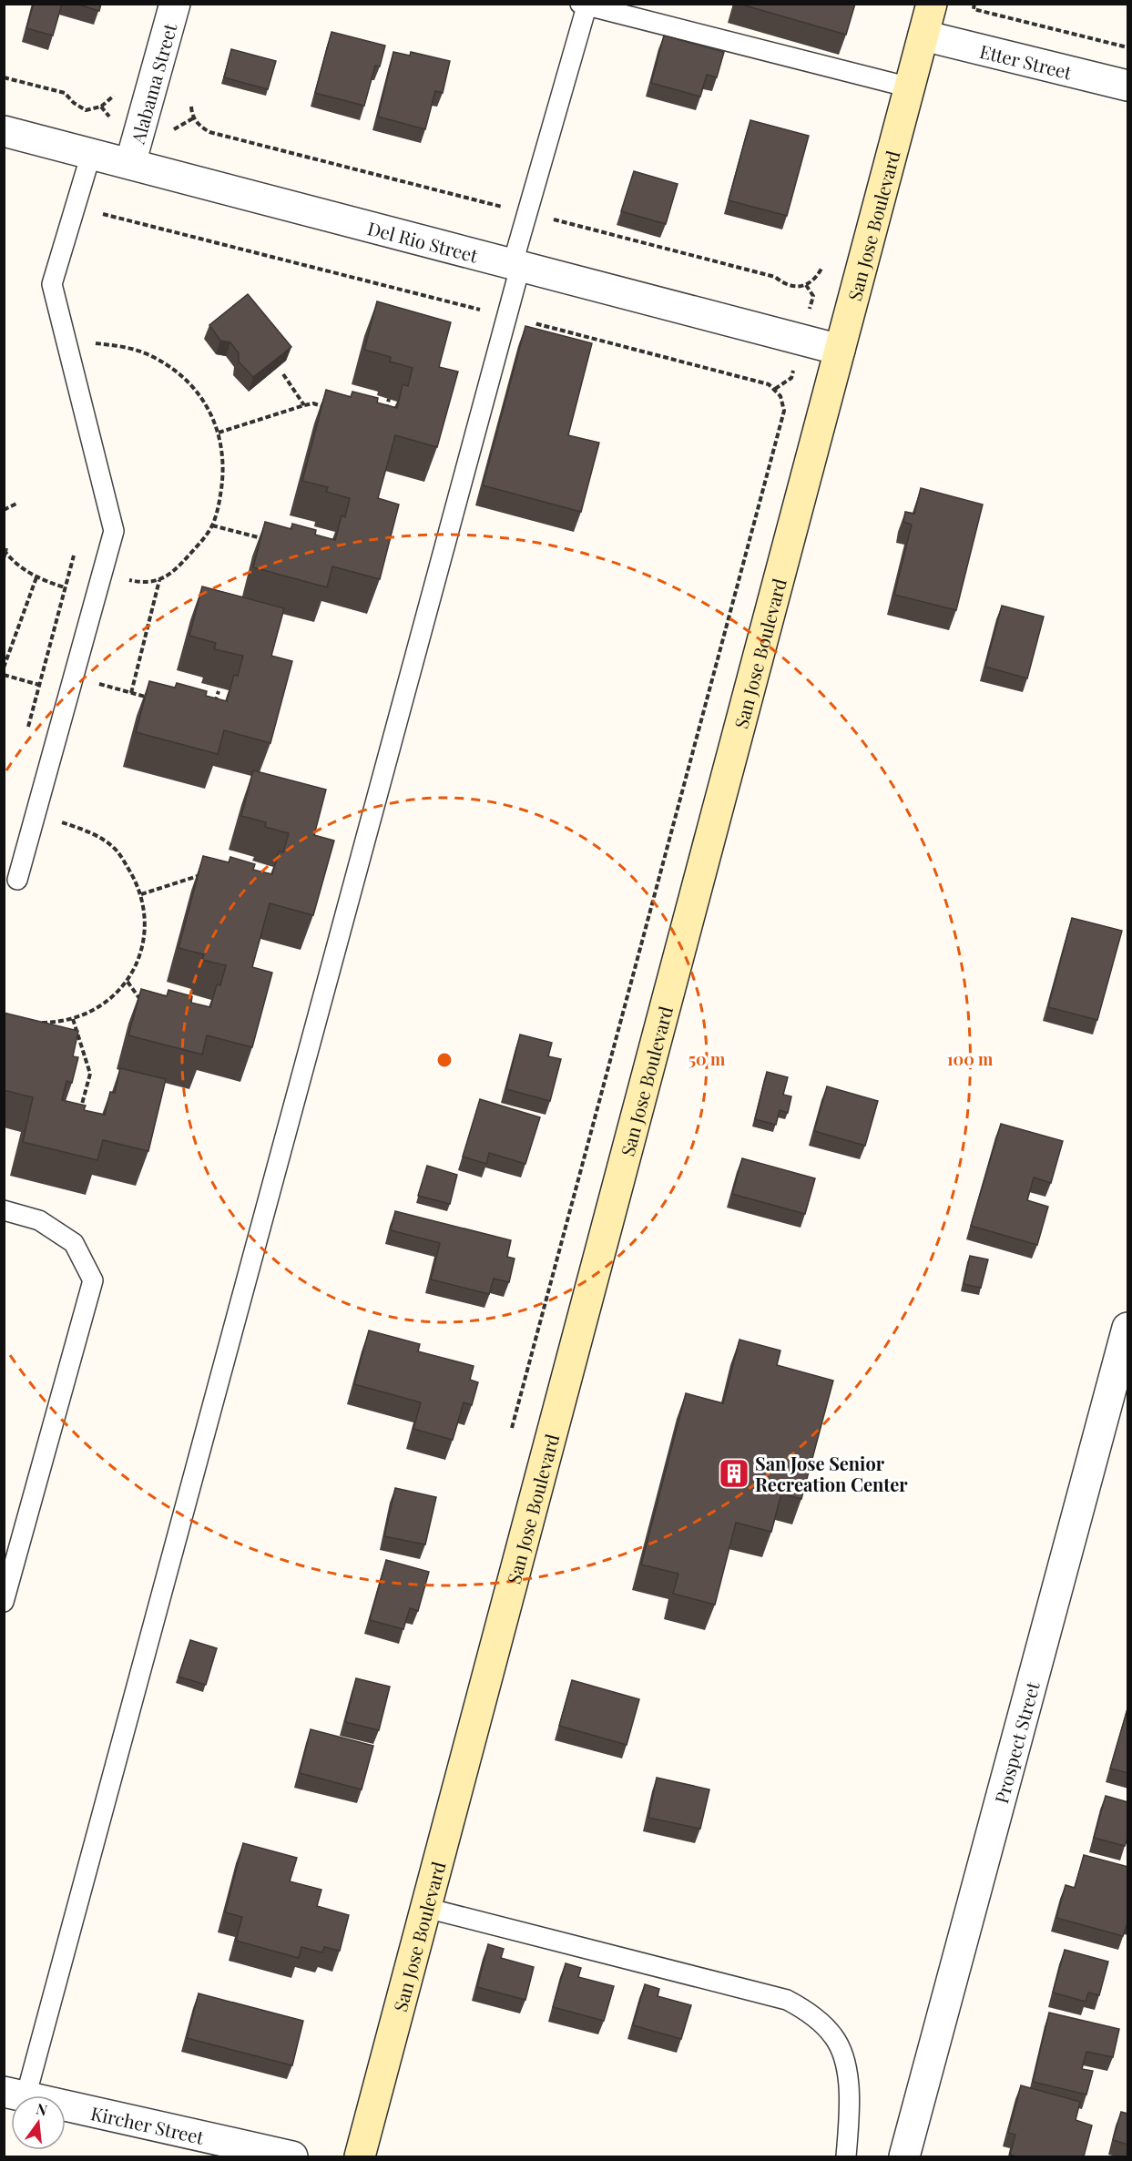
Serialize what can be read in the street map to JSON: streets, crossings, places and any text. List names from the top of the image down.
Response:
{
  "streets": {
    "street": [
      "Etter Street",
      "Alabama Street",
      "San Jose Boulevard",
      "Del Rio Street",
      "Prospect Street",
      "Kircher Street"
    ]
  },
  "crossings": [
    ["Etter Street", "San Jose Boulevard"],
    ["Alabama Street", "Del Rio Street"],
    ["San Jose Boulevard", "Del Rio Street"]
  ],
  "places": {
    "building": ["San Jose Senior Recreation Center"]
  },
  "north": "top",
  "rings": ["50 m", "100 m"]
}
